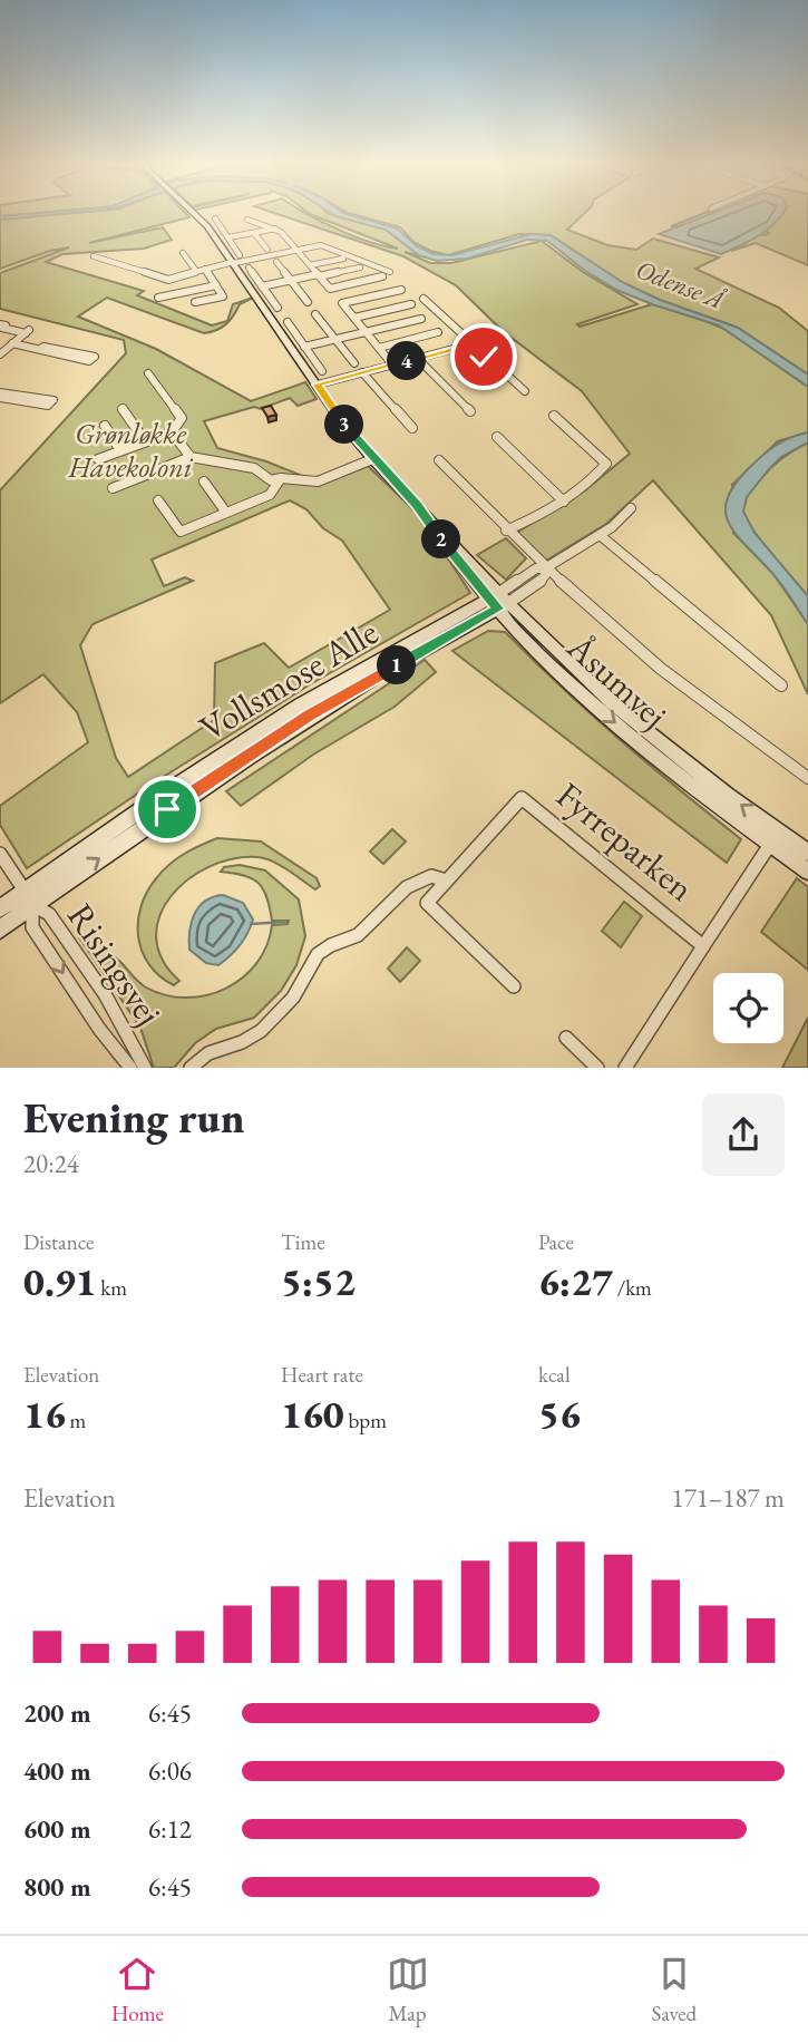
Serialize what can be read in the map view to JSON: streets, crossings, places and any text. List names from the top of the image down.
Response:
{
  "streets": {
    "street": [
      "Vollsmose Alle",
      "Åsumvej",
      "Fyrreparken",
      "Risingsvej"
    ]
  },
  "crossings": [
    ["Vollsmose Alle", "Åsumvej"],
    ["Vollsmose Alle", "Risingsvej"],
    ["Åsumvej", "Fyrreparken"]
  ],
  "water": ["Odense Å"],
  "parks": ["Grønløkke Havekoloni"],
  "page": {
    "pins": [
      "4",
      "3",
      "2",
      "1"
    ],
    "heading": ["Evening run", "20:24"],
    "stats": [
      ["Distance", "0.91 km"],
      ["Time", "5:52"],
      ["Pace", "6:27 /km"],
      ["Elevation", "16 m"],
      ["Heart rate", "160 bpm"],
      ["kcal", "56"]
    ],
    "chart": ["Elevation", "171–187 m"],
    "list": [
      {
        "name": "200 m",
        "note": "6:45"
      },
      {
        "name": "400 m",
        "note": "6:06"
      },
      {
        "name": "600 m",
        "note": "6:12"
      },
      {
        "name": "800 m",
        "note": "6:45"
      }
    ],
    "tabs": ["Home", "Map", "Saved"]
  }
}
